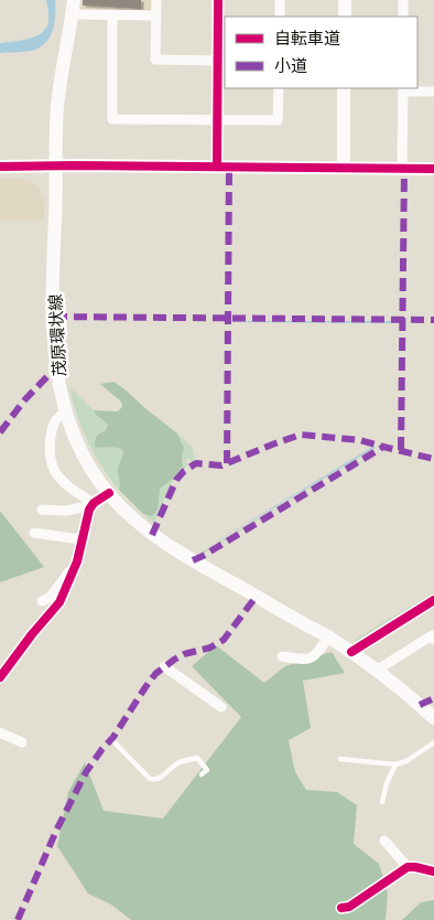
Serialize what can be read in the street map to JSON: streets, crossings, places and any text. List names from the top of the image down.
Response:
{
  "streets": {
    "main road": ["茂原環状線"]
  },
  "legend": ["自転車道", "小道"]
}
